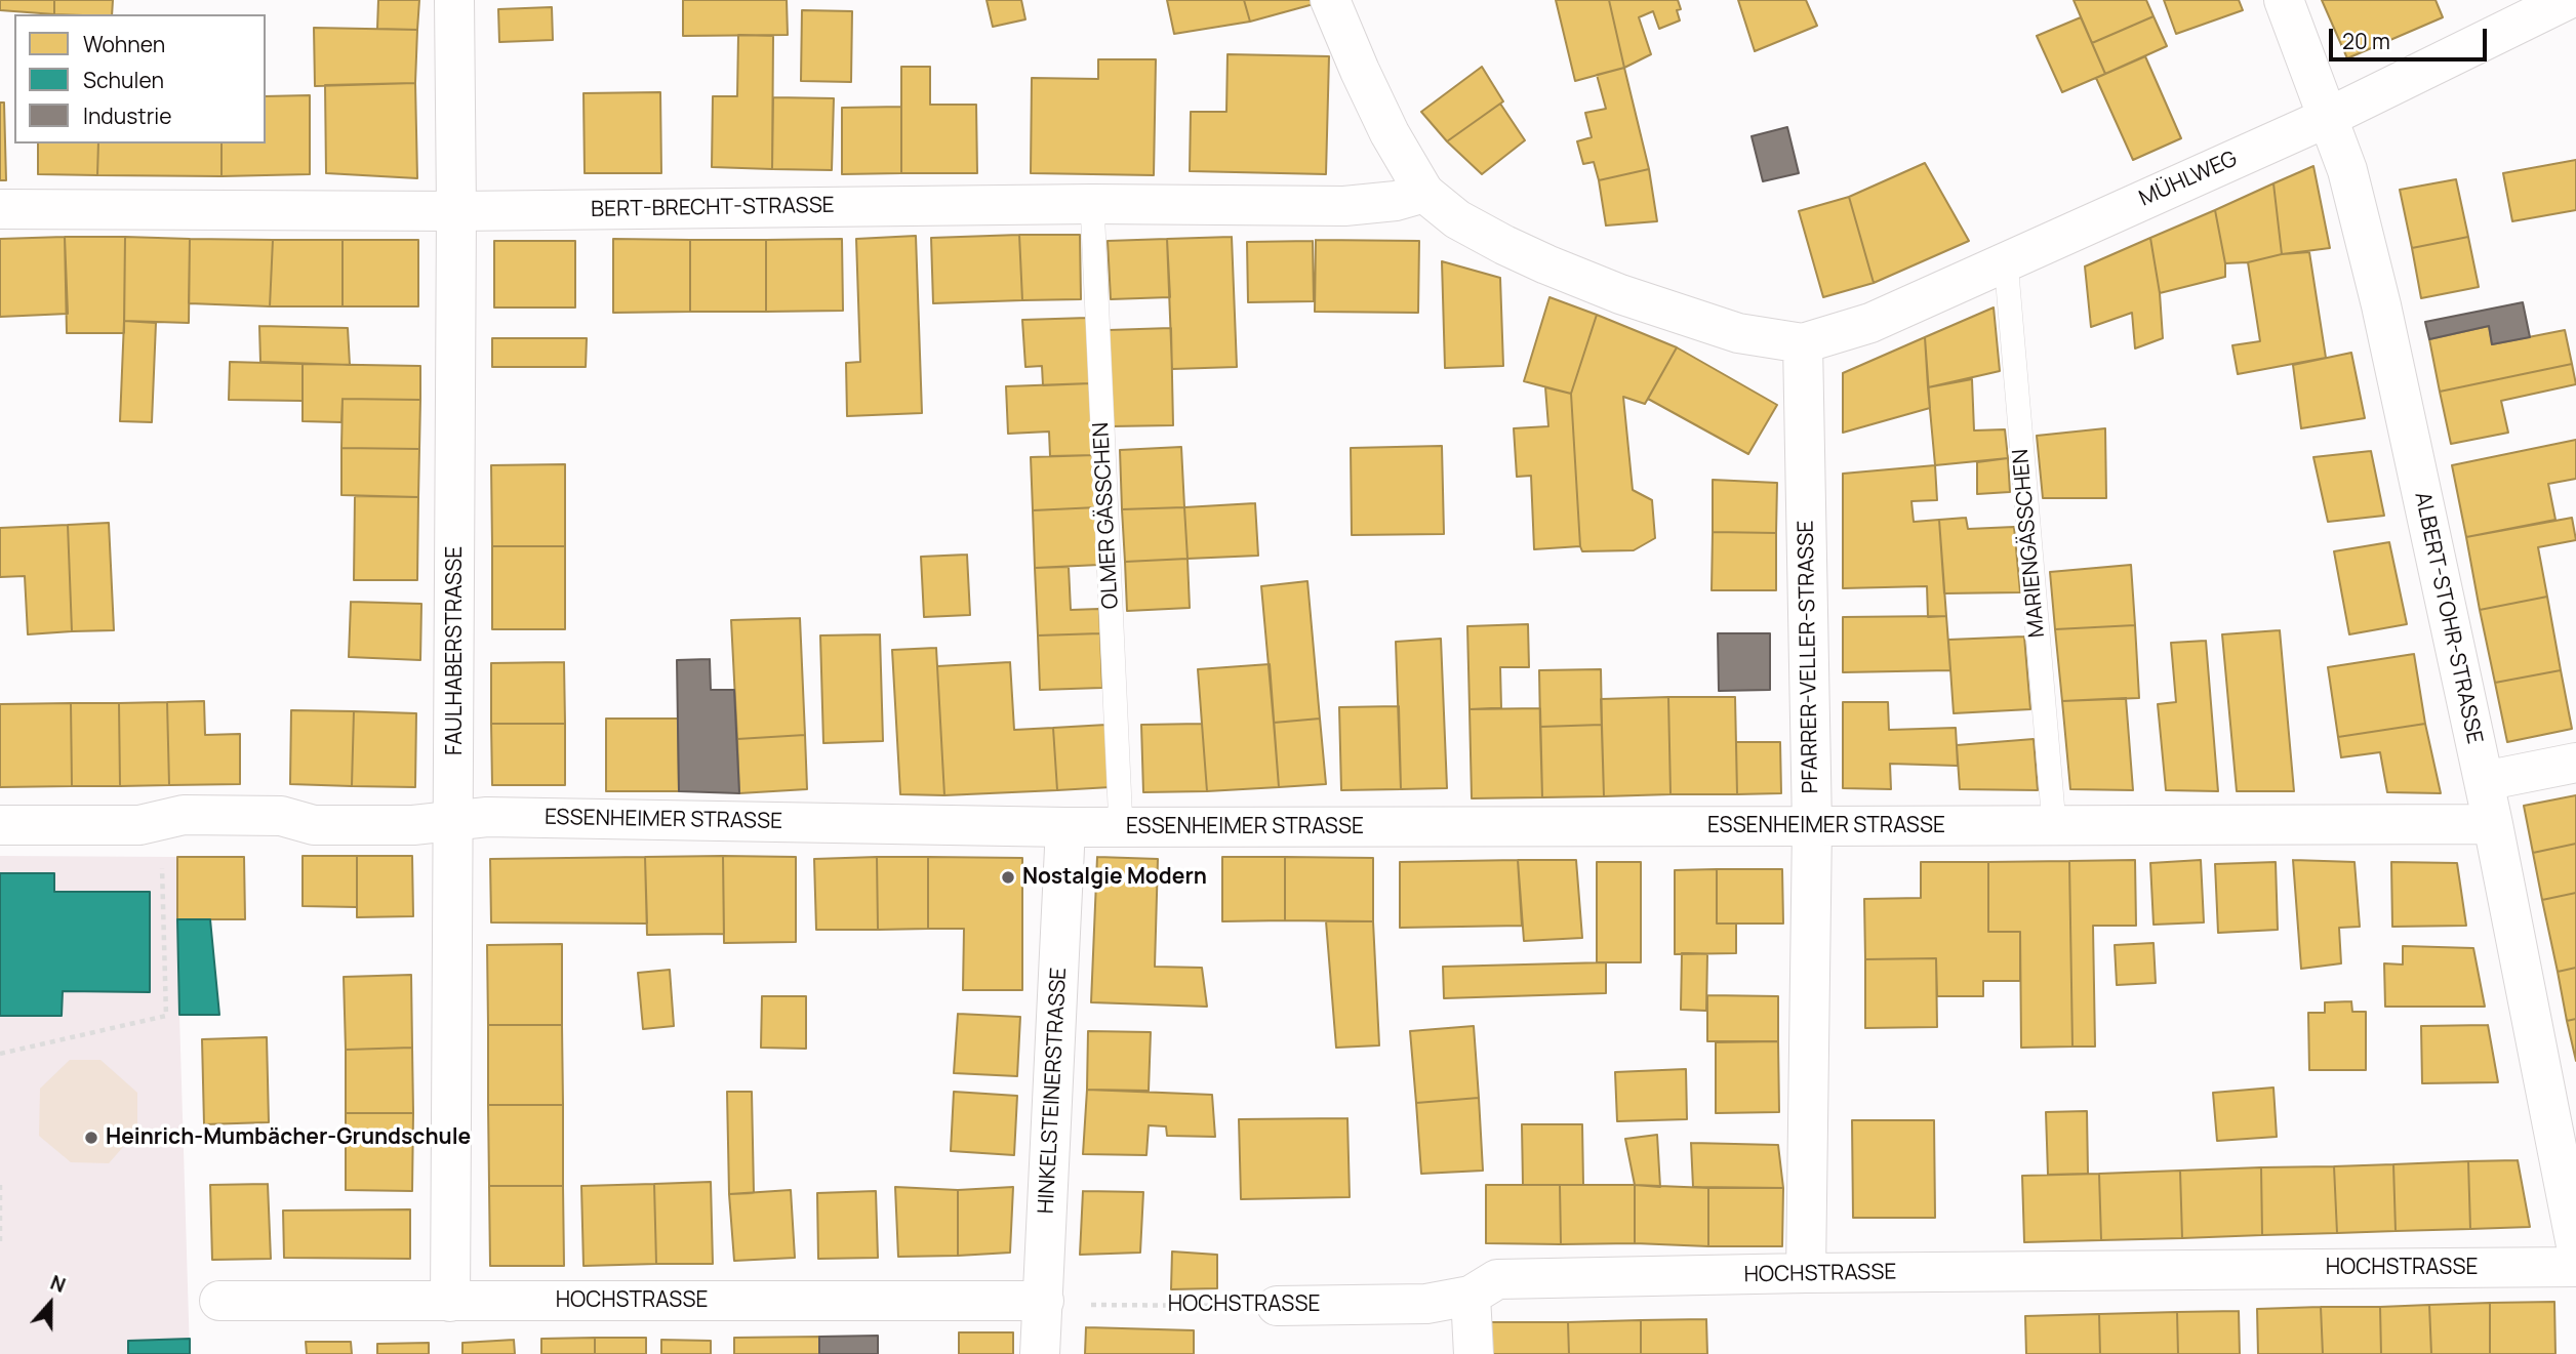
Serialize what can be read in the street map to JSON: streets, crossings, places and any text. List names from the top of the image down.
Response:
{
  "streets": {
    "street": [
      "MÜHLWEG",
      "BERT-BRECHT-STRASSE",
      "ALBERT-STOHR-STRASSE",
      "FAULHABERSTRASSE",
      "PFARRER-VELLER-STRASSE",
      "ESSENHEIMER STRASSE",
      "HINKELSTEINERSTRASSE",
      "HOCHSTRASSE"
    ],
    "lane": ["OLMER GÄSSCHEN", "MARIENGÄSSCHEN"]
  },
  "crossings": [
    ["MÜHLWEG", "MARIENGÄSSCHEN"],
    ["MÜHLWEG", "ALBERT-STOHR-STRASSE"],
    ["MÜHLWEG", "PFARRER-VELLER-STRASSE"],
    ["BERT-BRECHT-STRASSE", "OLMER GÄSSCHEN"],
    ["BERT-BRECHT-STRASSE", "FAULHABERSTRASSE"],
    ["OLMER GÄSSCHEN", "ESSENHEIMER STRASSE"],
    ["MARIENGÄSSCHEN", "ESSENHEIMER STRASSE"],
    ["ALBERT-STOHR-STRASSE", "ESSENHEIMER STRASSE"],
    ["FAULHABERSTRASSE", "ESSENHEIMER STRASSE"],
    ["FAULHABERSTRASSE", "HOCHSTRASSE"],
    ["PFARRER-VELLER-STRASSE", "ESSENHEIMER STRASSE"],
    ["PFARRER-VELLER-STRASSE", "HOCHSTRASSE"],
    ["ESSENHEIMER STRASSE", "HINKELSTEINERSTRASSE"],
    ["HINKELSTEINERSTRASSE", "HOCHSTRASSE"]
  ],
  "places": ["Nostalgie Modern", "Heinrich-Mumbächer-Grundschule"],
  "legend": ["Wohnen", "Schulen", "Industrie"],
  "scale_bar": "20 m",
  "north": "top"
}
